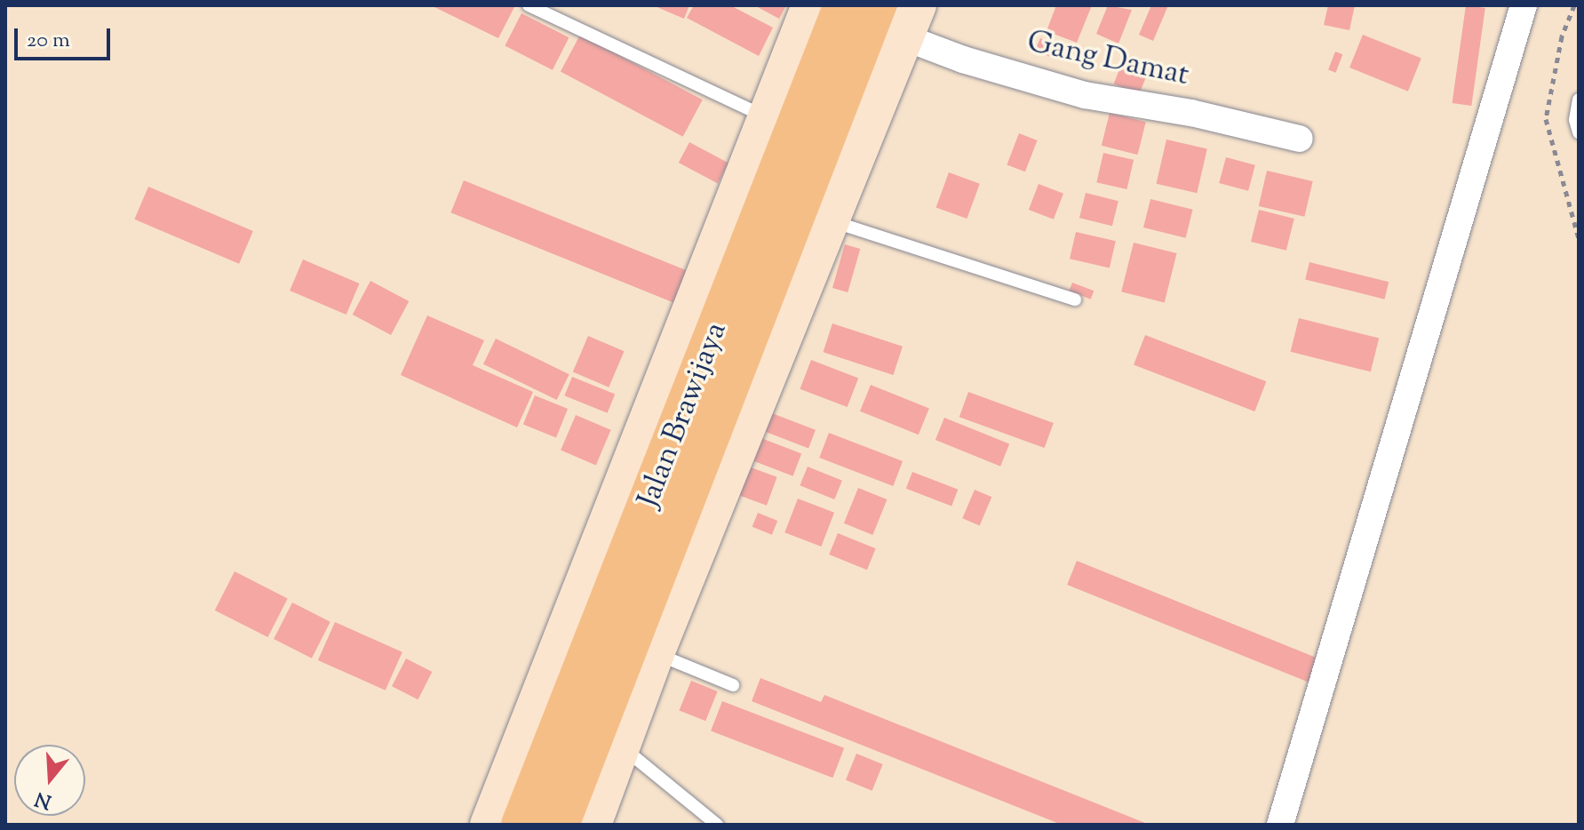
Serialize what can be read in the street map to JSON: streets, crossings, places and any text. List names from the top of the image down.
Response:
{
  "streets": {
    "highway": ["Jalan Brawijaya"],
    "street": ["Gang Damat"]
  },
  "scale_bar": "20 m",
  "north": "bottom"
}
